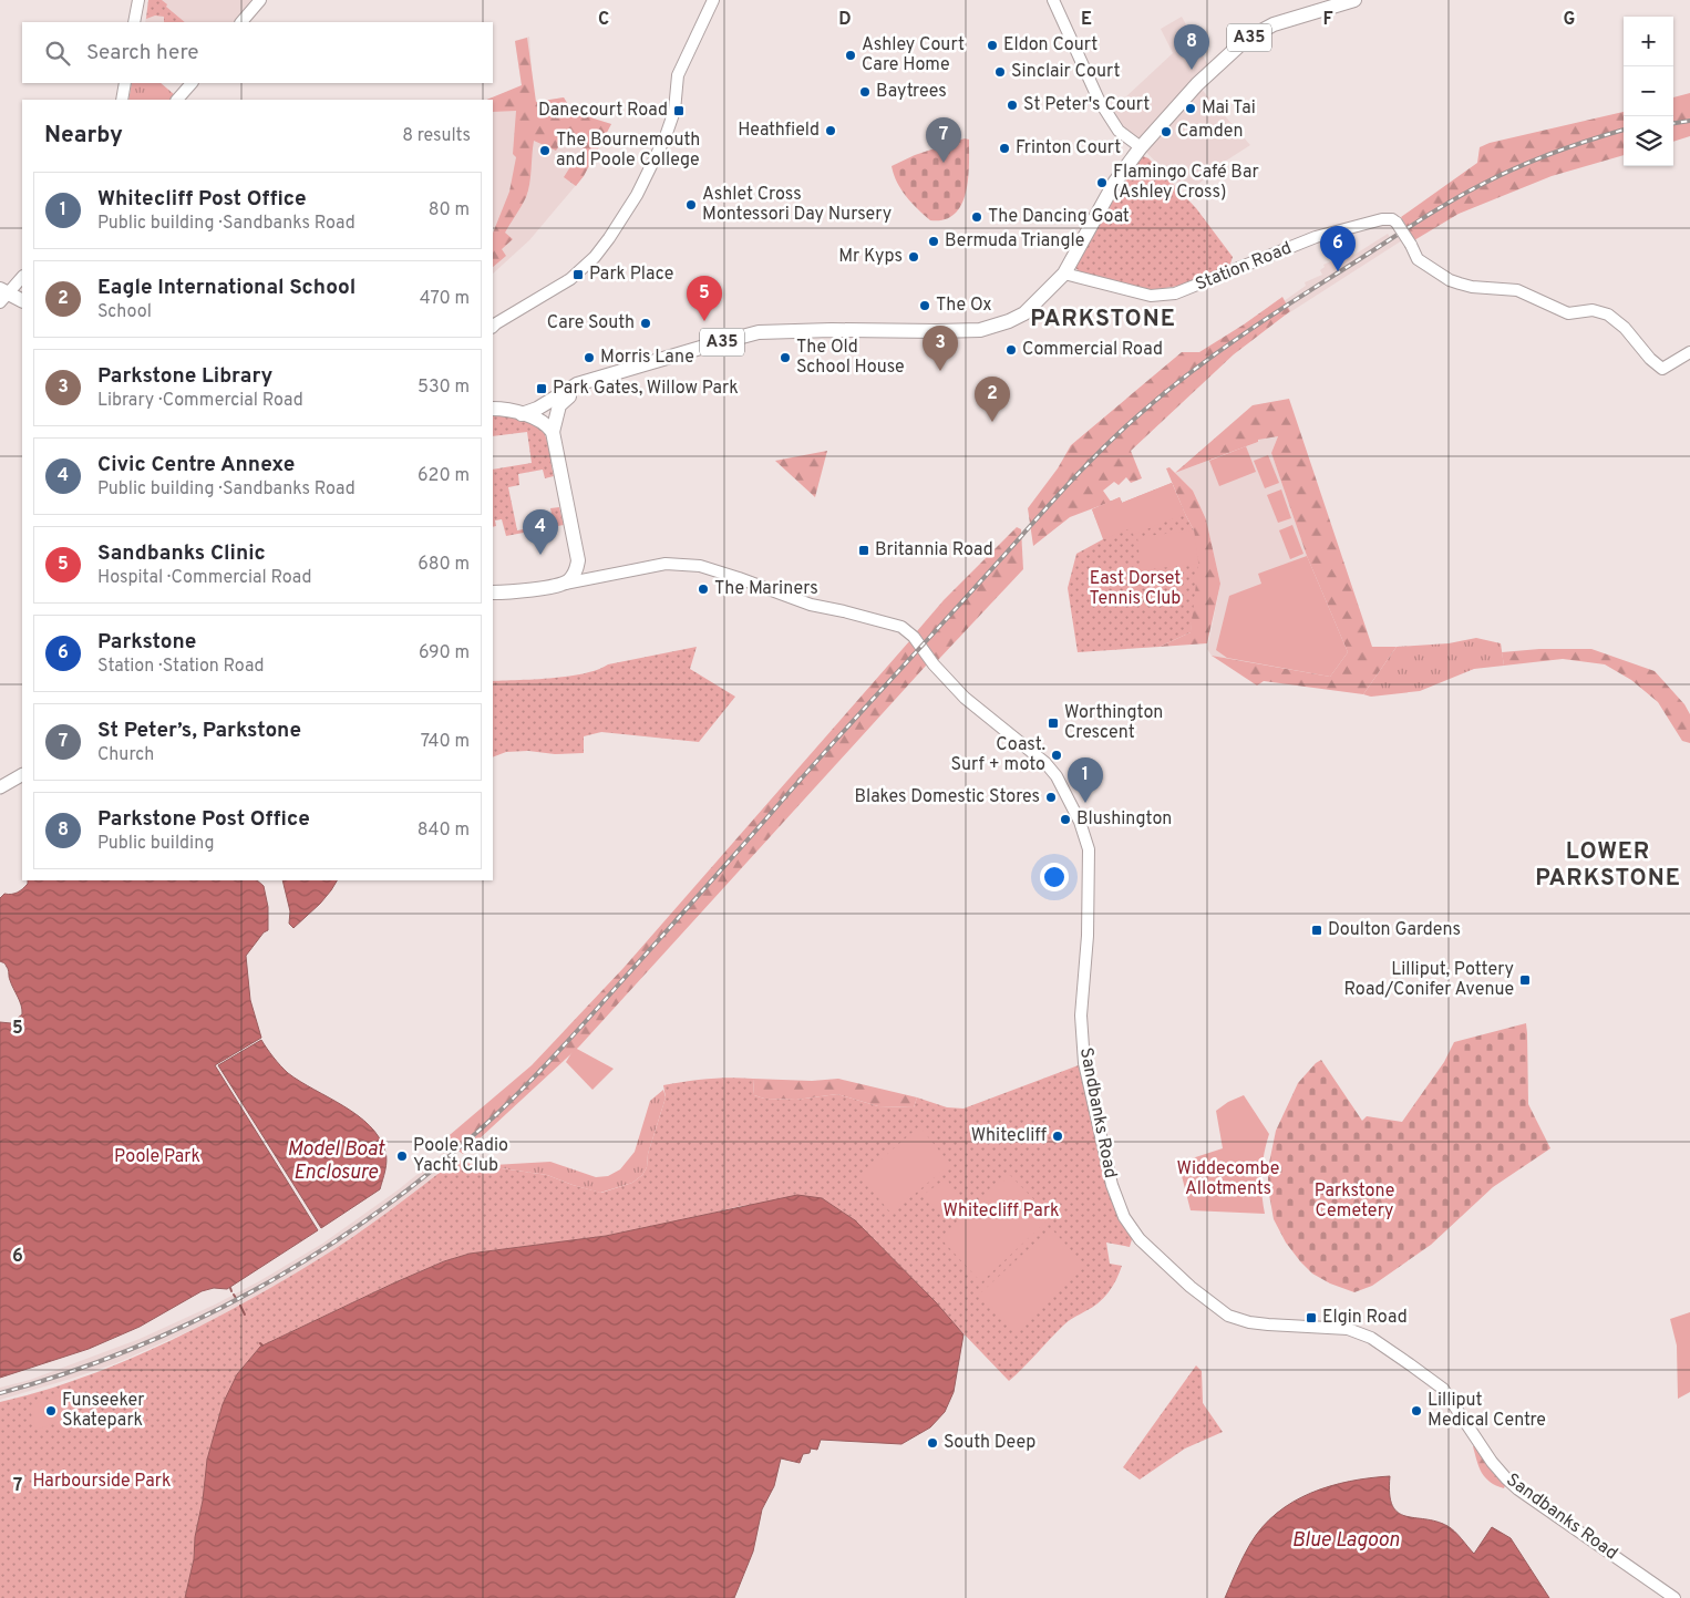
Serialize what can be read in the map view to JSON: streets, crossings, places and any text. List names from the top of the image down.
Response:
{
  "streets": {
    "highway": ["A35", "Sandbanks Road"],
    "main road": ["Station Road"]
  },
  "crossings": [
    ["A35", "Station Road"]
  ],
  "districts": ["PARKSTONE", "LOWER PARKSTONE"],
  "water": ["Model Boat Enclosure", "Blue Lagoon"],
  "parks": [
    "East Dorset Tennis Club",
    "Poole Park",
    "Widdecombe Allotments",
    "Parkstone Cemetery",
    "Whitecliff Park",
    "Harbourside Park"
  ],
  "places": {
    "other": [
      "Eldon Court",
      "Ashley Court Care Home",
      "Sinclair Court",
      "Baytrees",
      "St Peter's Court",
      "Mai Tai",
      "Heathfield",
      "Camden",
      "Frinton Court",
      "The Bournemouth and Poole College",
      "Flamingo Café Bar (Ashley Cross)",
      "Ashlet Cross Montessori Day Nursery",
      "The Dancing Goat",
      "Bermuda Triangle",
      "Mr Kyps",
      "The Ox",
      "Care South",
      "Commercial Road",
      "Morris Lane",
      "The Old School House",
      "The Mariners",
      "Coast. Surf + moto",
      "Blakes Domestic Stores",
      "Blushington",
      "Whitecliff",
      "Poole Radio Yacht Club",
      "Funseeker Skatepark",
      "Lilliput Medical Centre",
      "South Deep"
    ],
    "transit": [
      "Danecourt Road",
      "Park Place",
      "Park Gates, Willow Park",
      "Britannia Road",
      "Worthington Crescent",
      "Doulton Gardens",
      "Lilliput, Pottery Road/Conifer Avenue",
      "Elgin Road"
    ]
  },
  "page": {
    "map_buttons": ["+", "−"],
    "search": "Search here",
    "pins": [
      "8",
      "7",
      "6",
      "5",
      "3",
      "2",
      "4",
      "1"
    ],
    "heading": ["Nearby", "8 results"],
    "list": [
      {
        "mark": "1",
        "name": "Whitecliff Post Office",
        "note": "Public building · Sandbanks Road",
        "value": "80 m"
      },
      {
        "mark": "2",
        "name": "Eagle International School",
        "note": "School",
        "value": "470 m"
      },
      {
        "mark": "3",
        "name": "Parkstone Library",
        "note": "Library · Commercial Road",
        "value": "530 m"
      },
      {
        "mark": "4",
        "name": "Civic Centre Annexe",
        "note": "Public building · Sandbanks Road",
        "value": "620 m"
      },
      {
        "mark": "5",
        "name": "Sandbanks Clinic",
        "note": "Hospital · Commercial Road",
        "value": "680 m"
      },
      {
        "mark": "6",
        "name": "Parkstone",
        "note": "Station · Station Road",
        "value": "690 m"
      },
      {
        "mark": "7",
        "name": "St Peter’s, Parkstone",
        "note": "Church",
        "value": "740 m"
      },
      {
        "mark": "8",
        "name": "Parkstone Post Office",
        "note": "Public building",
        "value": "840 m"
      }
    ]
  },
  "grid": {
    "columns": [
      "C",
      "D",
      "E",
      "F",
      "G"
    ],
    "rows": ["5", "6", "7"]
  }
}
